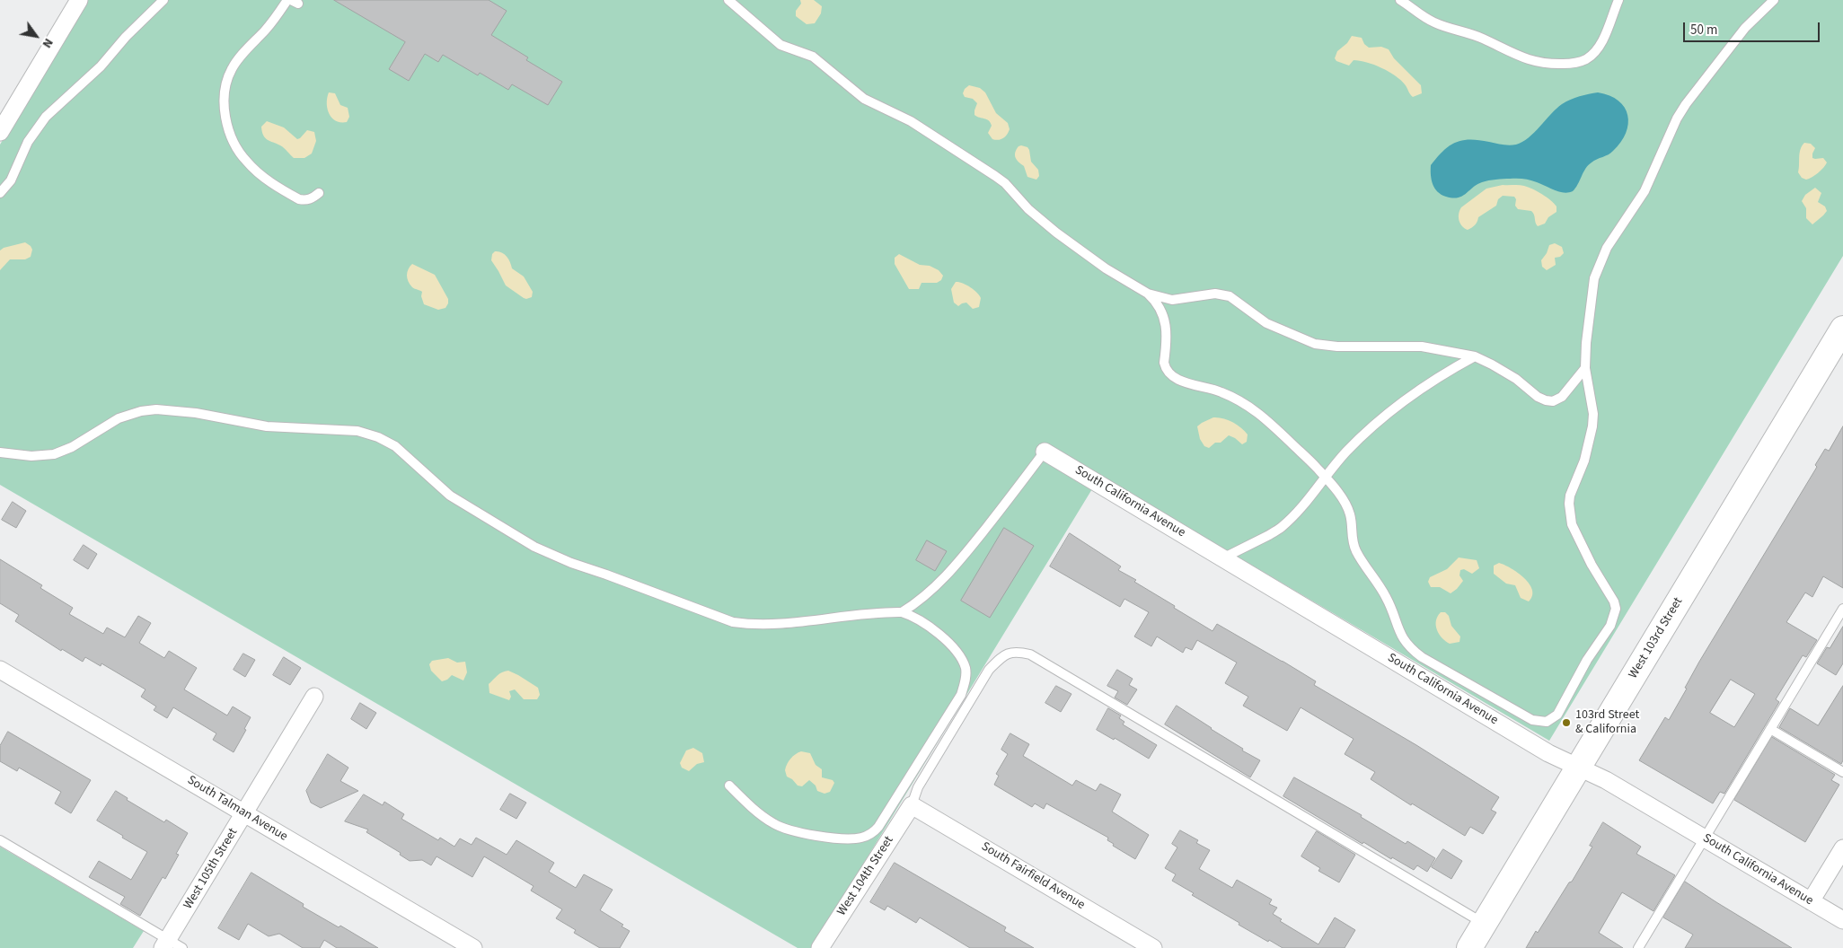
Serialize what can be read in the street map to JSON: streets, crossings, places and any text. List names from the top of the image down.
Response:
{
  "streets": {
    "main road": ["West 103rd Street"],
    "street": [
      "South California Avenue",
      "South Talman Avenue",
      "West 105th Street",
      "West 104th Street",
      "South Fairfield Avenue"
    ]
  },
  "crossings": [
    ["South California Avenue", "West 103rd Street"],
    ["South Talman Avenue", "West 105th Street"],
    ["West 104th Street", "South Fairfield Avenue"]
  ],
  "places": ["103rd Street & California"],
  "scale_bar": "50 m",
  "north": "bottom right"
}
